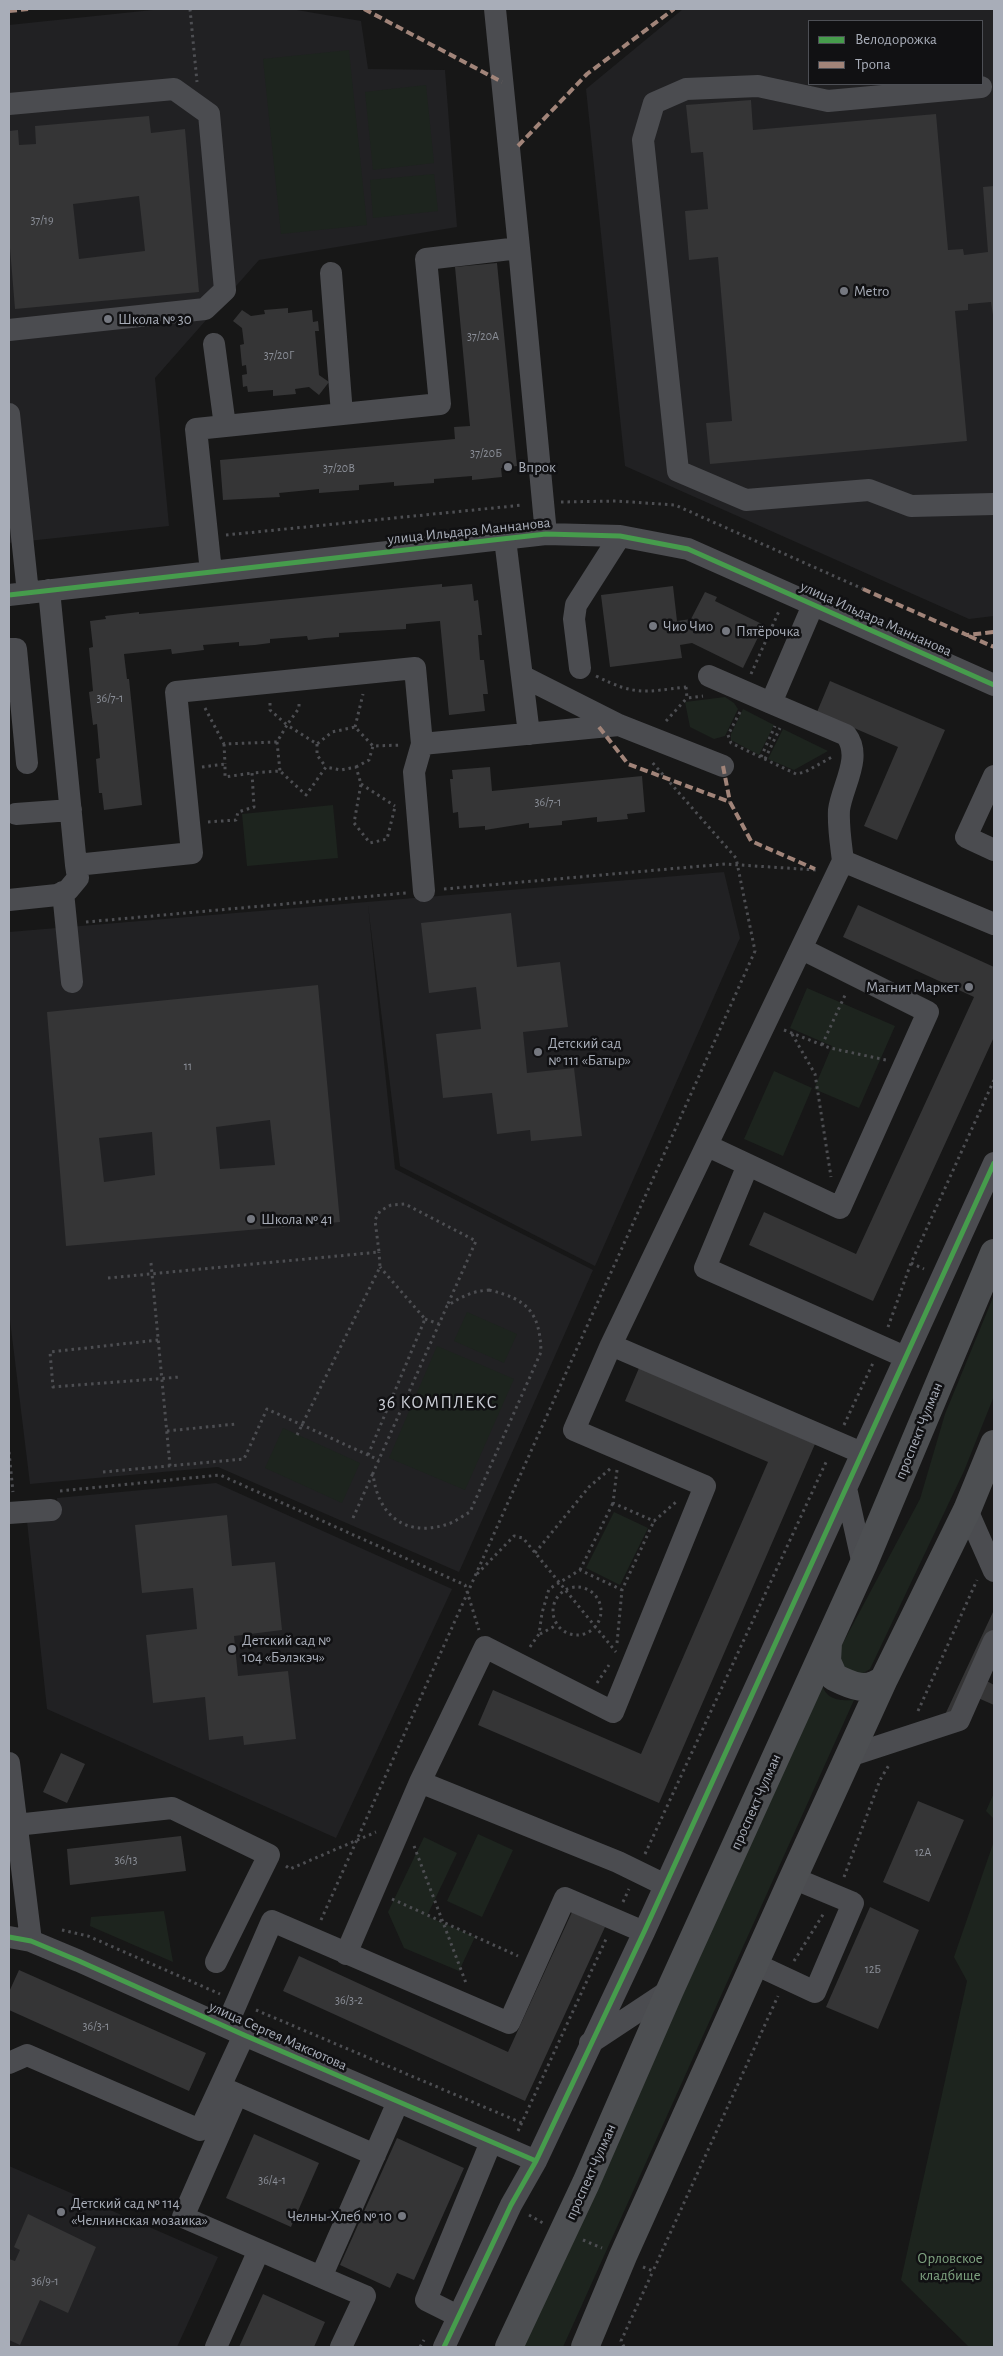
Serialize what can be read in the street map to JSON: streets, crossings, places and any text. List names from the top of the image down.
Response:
{
  "streets": {
    "main road": ["проспект Чулман"],
    "street": ["улица Ильдара Маннанова", "улица Сергея Максютова"]
  },
  "districts": ["36 КОМПЛЕКС"],
  "parks": ["Орловское кладбище"],
  "places": [
    "Metro",
    "Школа № 30",
    "Впрок",
    "Чио Чио",
    "Пятёрочка",
    "Магнит Маркет",
    "Детский сад № 111 «Батыр»",
    "Школа № 41",
    "Детский сад № 104 «Бэлэкэч»",
    "Детский сад № 114 «Челнинская мозаика»",
    "Челны-Хлеб № 10"
  ],
  "house_numbers": [
    "37/19",
    "37/20А",
    "37/20Г",
    "37/20Б",
    "37/20В",
    "36/7-1",
    "36/7-1",
    "11",
    "12А",
    "36/13",
    "12Б",
    "36/3-2",
    "36/3-1",
    "36/4-1",
    "36/9-1"
  ],
  "legend": ["Велодорожка", "Тропа"]
}
